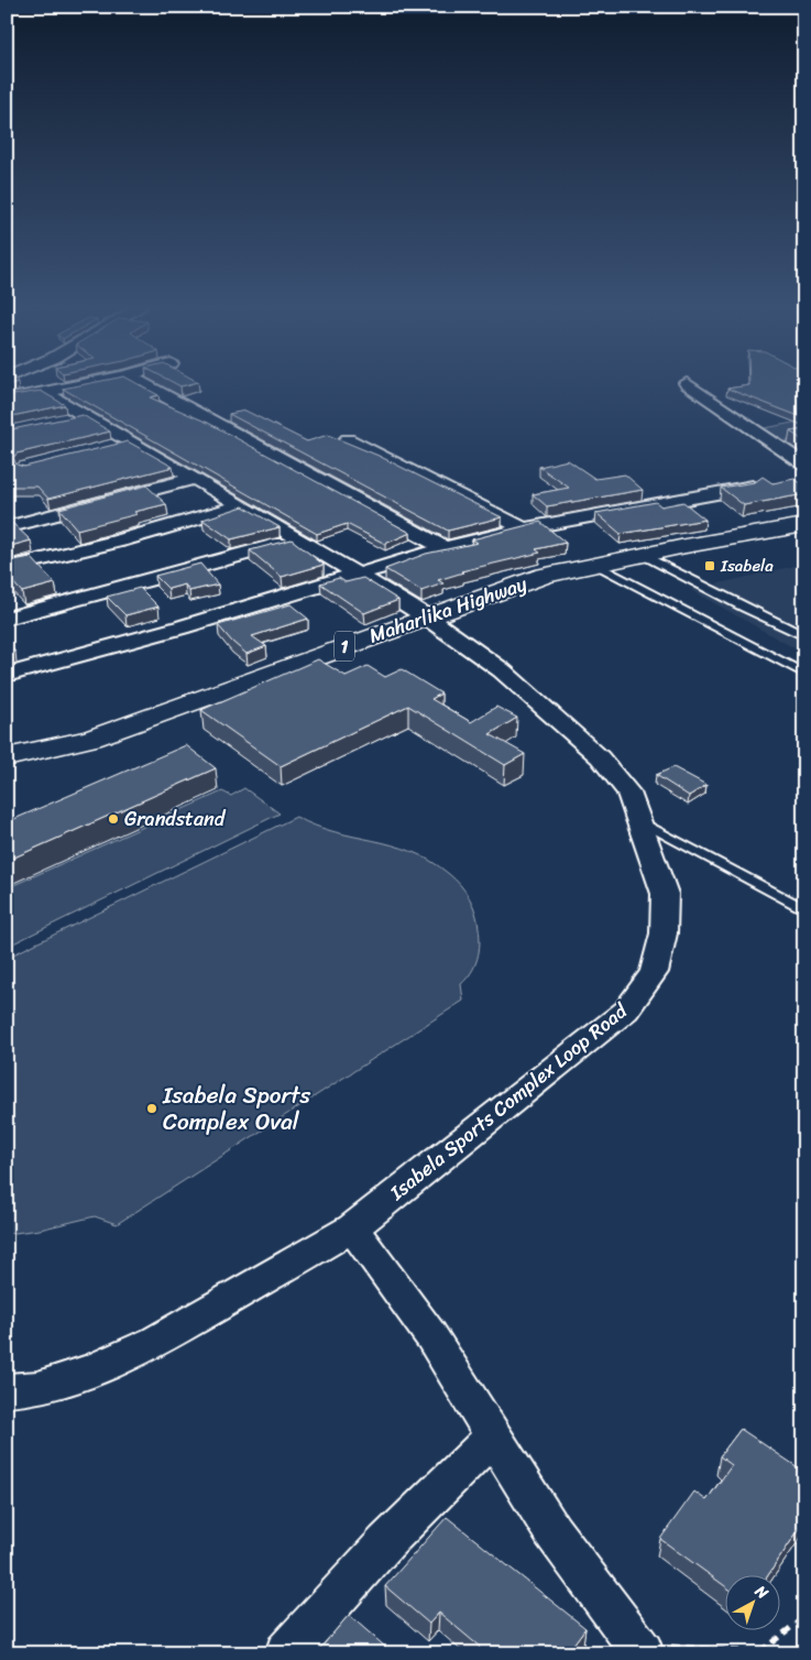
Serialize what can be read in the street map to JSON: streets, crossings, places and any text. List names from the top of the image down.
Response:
{
  "streets": {
    "highway": ["Maharlika Highway", "1"],
    "street": ["Isabela Sports Complex Loop Road"]
  },
  "crossings": [
    ["Maharlika Highway", "Isabela Sports Complex Loop Road"]
  ],
  "places": {
    "transit": ["Isabela"],
    "other": ["Grandstand", "Isabela Sports Complex Oval"]
  },
  "north": "top right"
}
